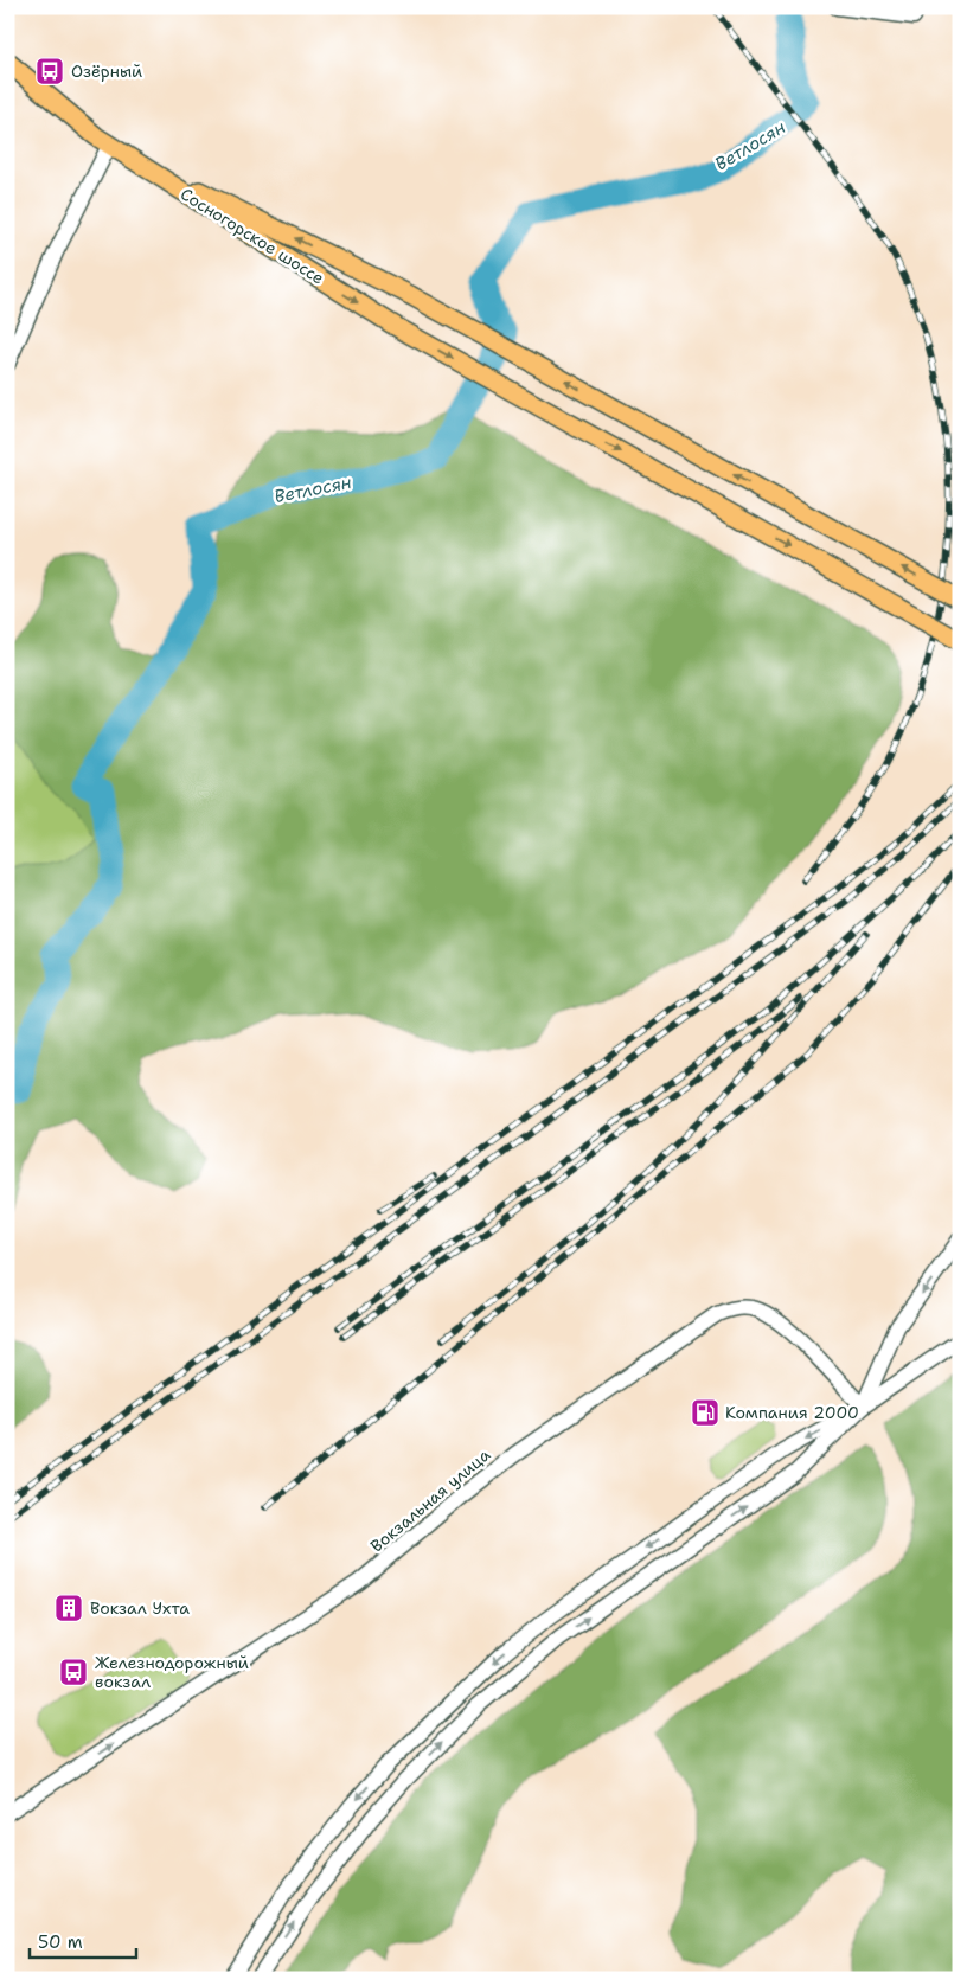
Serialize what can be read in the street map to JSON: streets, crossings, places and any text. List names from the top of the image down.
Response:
{
  "streets": {
    "main road": ["Сосногорское шоссе"],
    "street": ["Вокзальная улица"]
  },
  "one_way": ["Вокзальная улица"],
  "water": ["Ветлосян"],
  "places": {
    "bus stop": ["Озёрный", "Железнодорожный вокзал"],
    "fuel station": ["Компания 2000"],
    "building": ["Вокзал Ухта"]
  },
  "scale_bar": "50 m"
}
